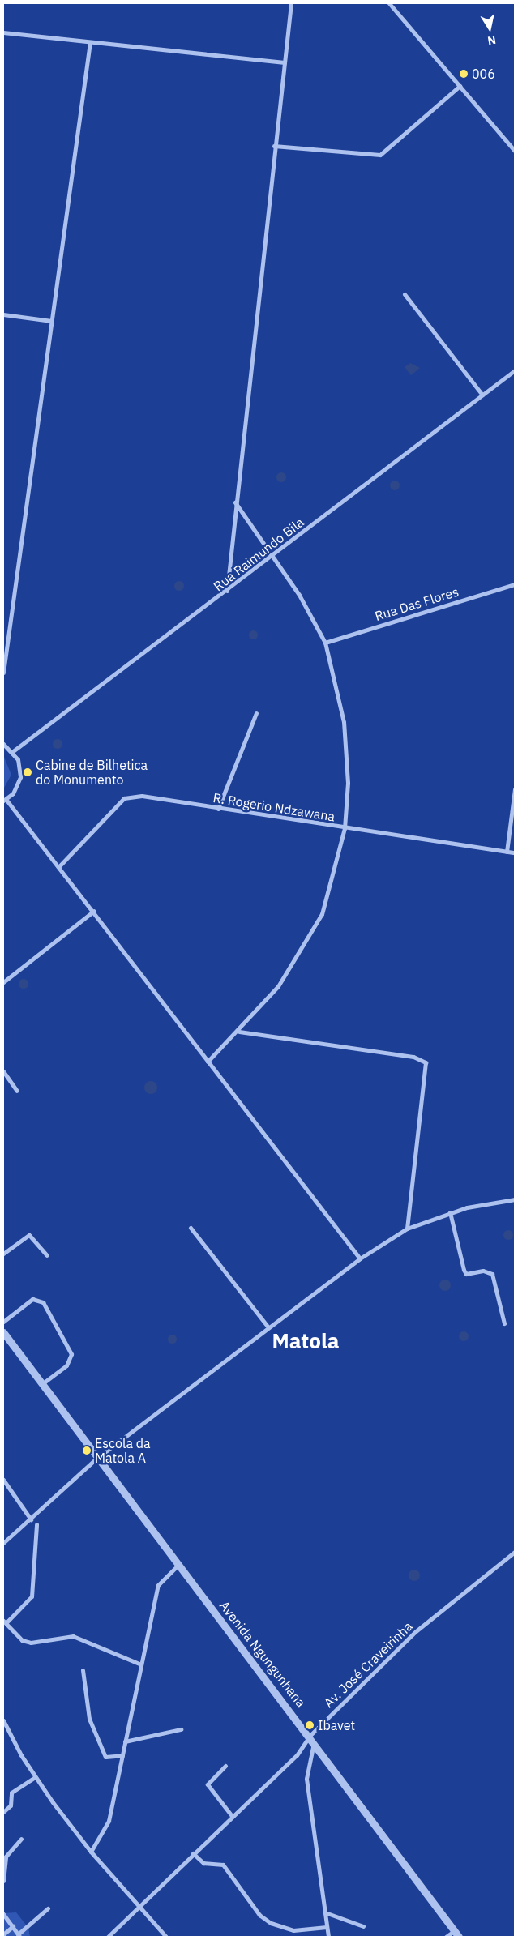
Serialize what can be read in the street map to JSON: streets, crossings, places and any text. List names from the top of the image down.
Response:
{
  "streets": {
    "street": [
      "Rua Raimundo Bila",
      "Rua Das Flores",
      "R. Rogerio Ndzawana",
      "Avenida Ngungunhana",
      "Av. José Craveirinha"
    ]
  },
  "crossings": [
    ["Avenida Ngungunhana", "Av. José Craveirinha"]
  ],
  "districts": ["Matola"],
  "places": [
    "006",
    "Cabine de Bilhetica do Monumento",
    "Escola da Matola A",
    "Ibavet"
  ],
  "north": "bottom"
}
